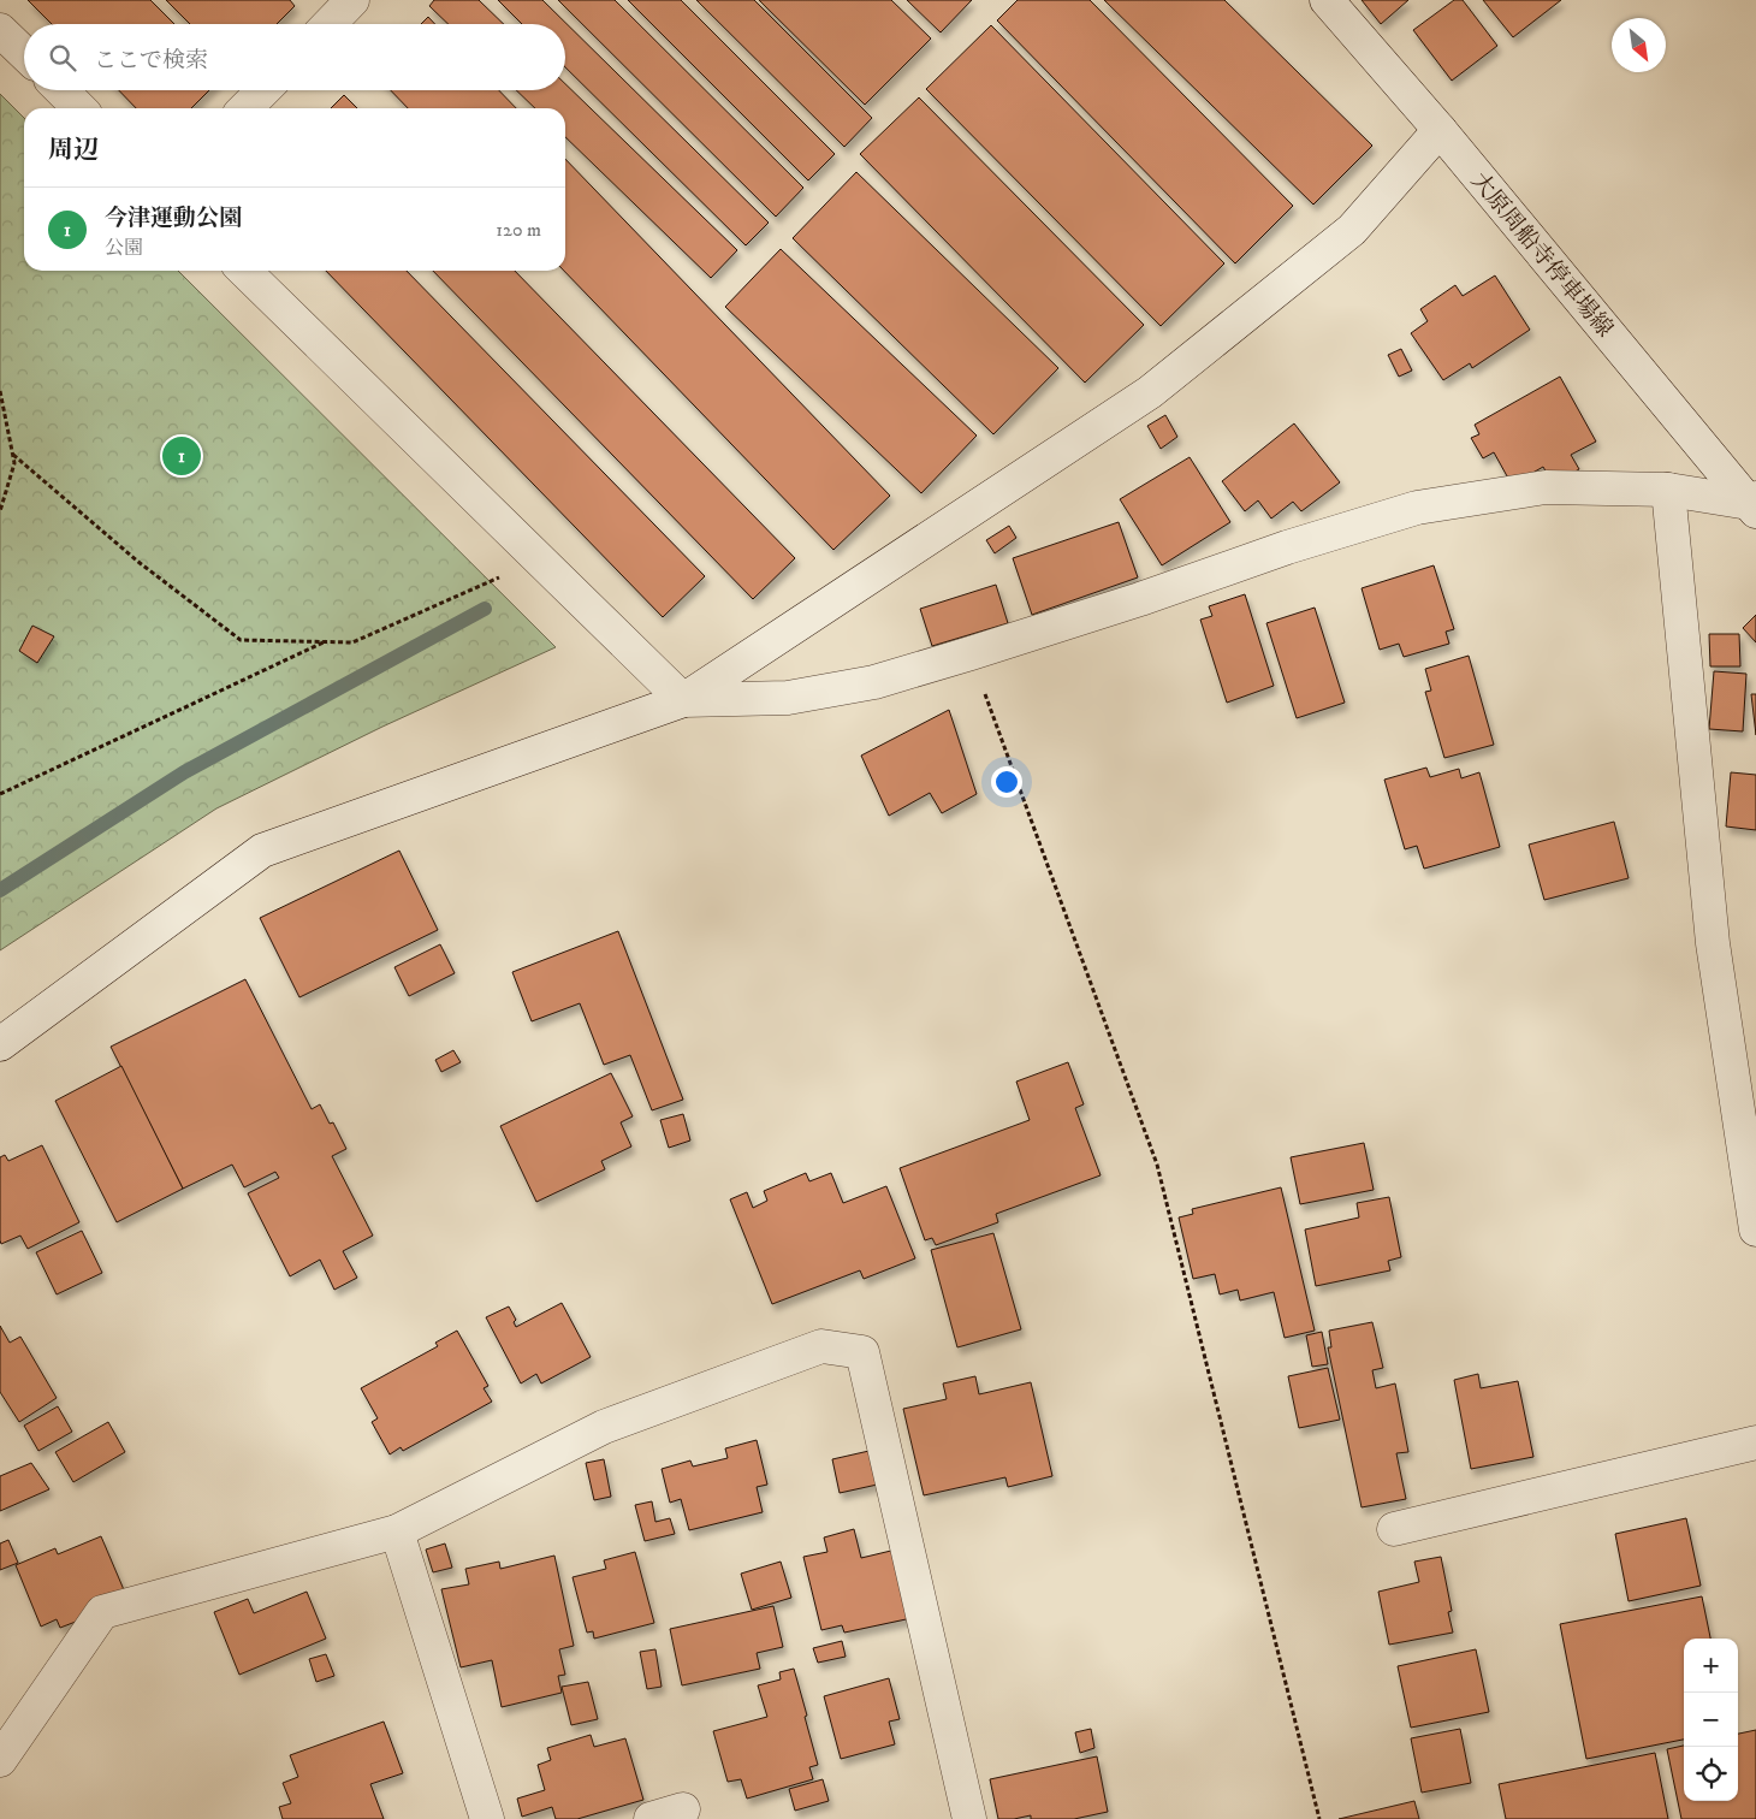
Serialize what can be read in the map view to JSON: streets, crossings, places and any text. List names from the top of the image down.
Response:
{
  "streets": {
    "street": ["大原周船寺停車場線"]
  },
  "north": "bottom right",
  "page": {
    "search": "ここで検索",
    "heading": "周辺",
    "list": [
      {
        "mark": "1",
        "name": "今津運動公園",
        "note": "公園",
        "value": "120 m"
      }
    ],
    "pins": "1",
    "map_buttons": ["+", "−"]
  }
}
